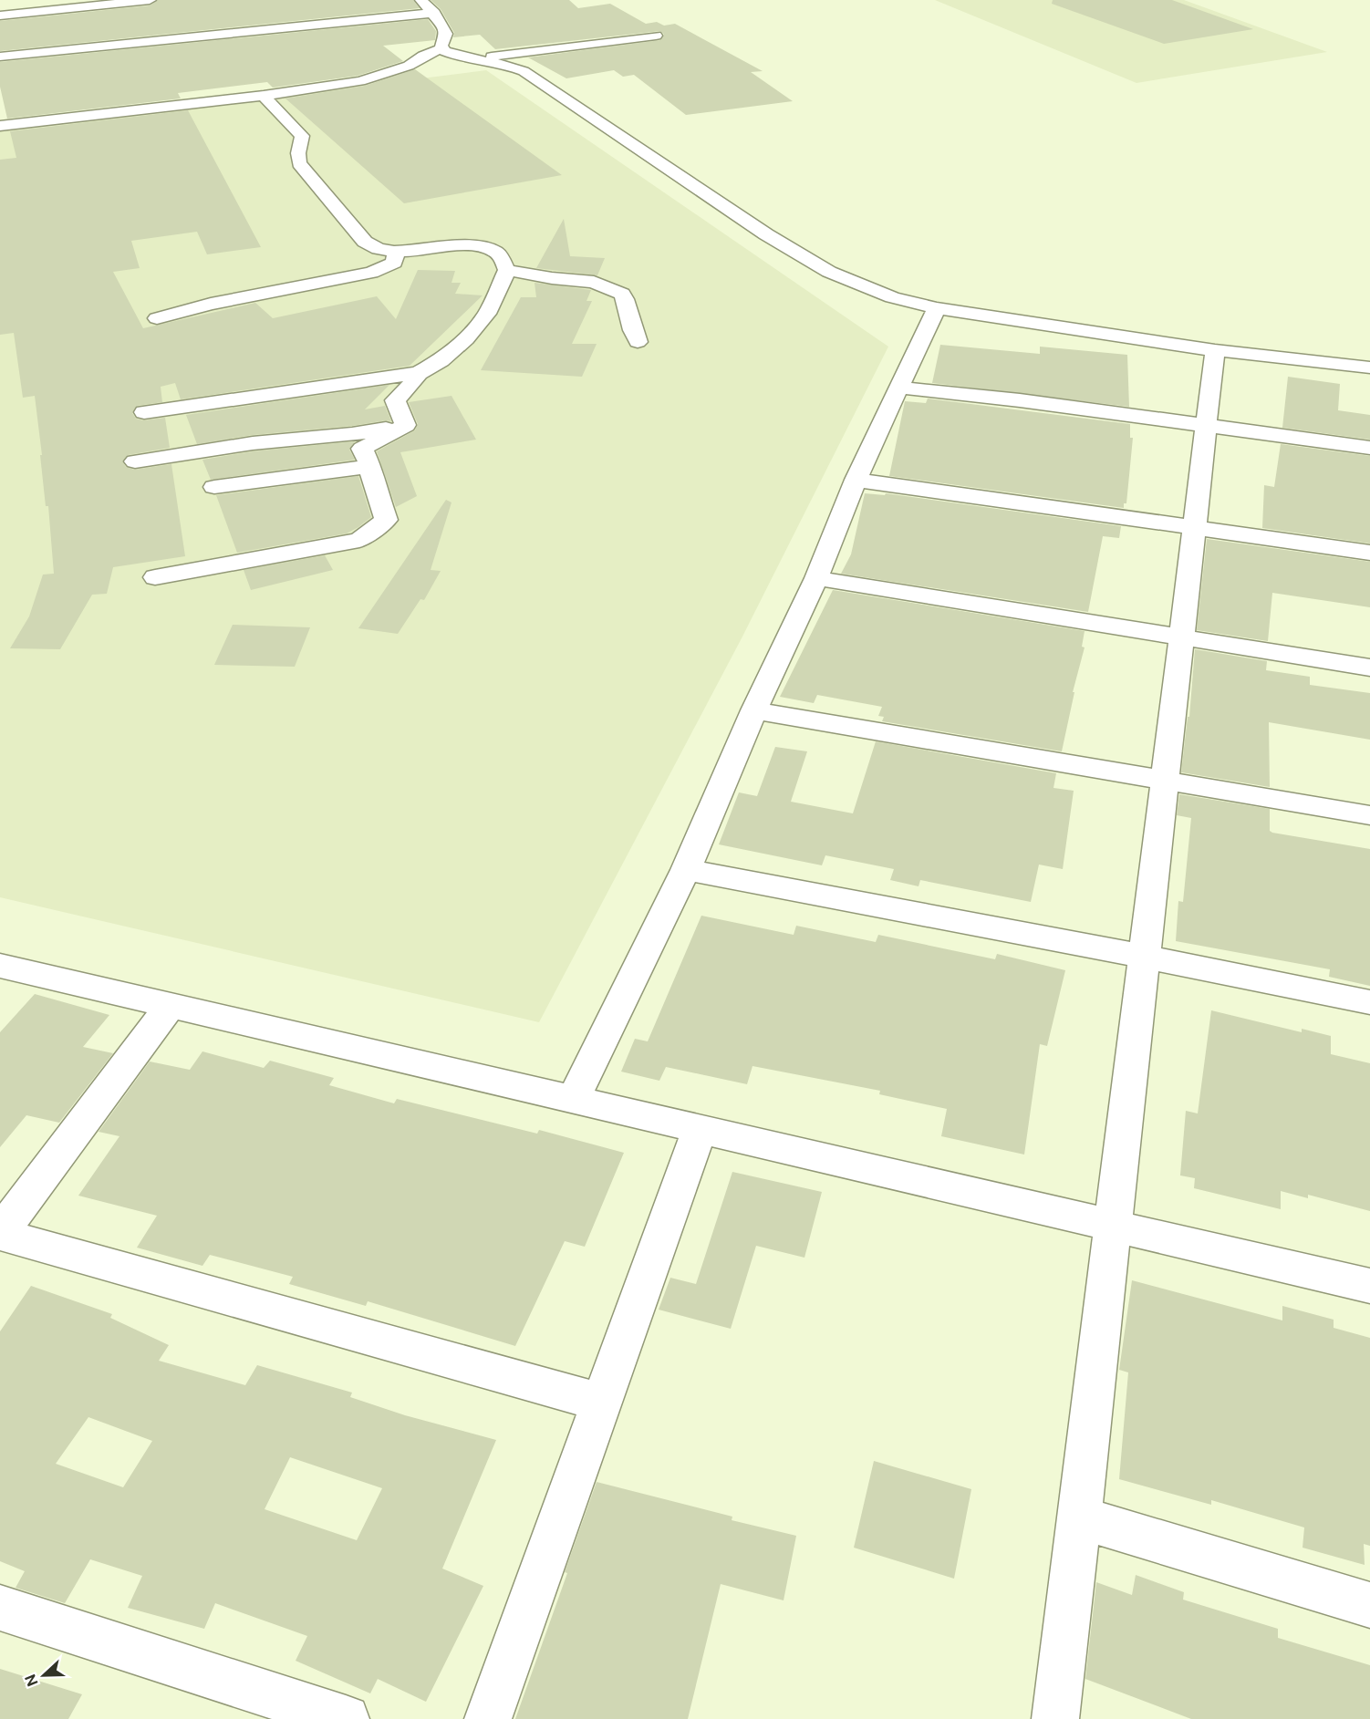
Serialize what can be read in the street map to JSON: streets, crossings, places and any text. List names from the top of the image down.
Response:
{
  "north": "left"
}
